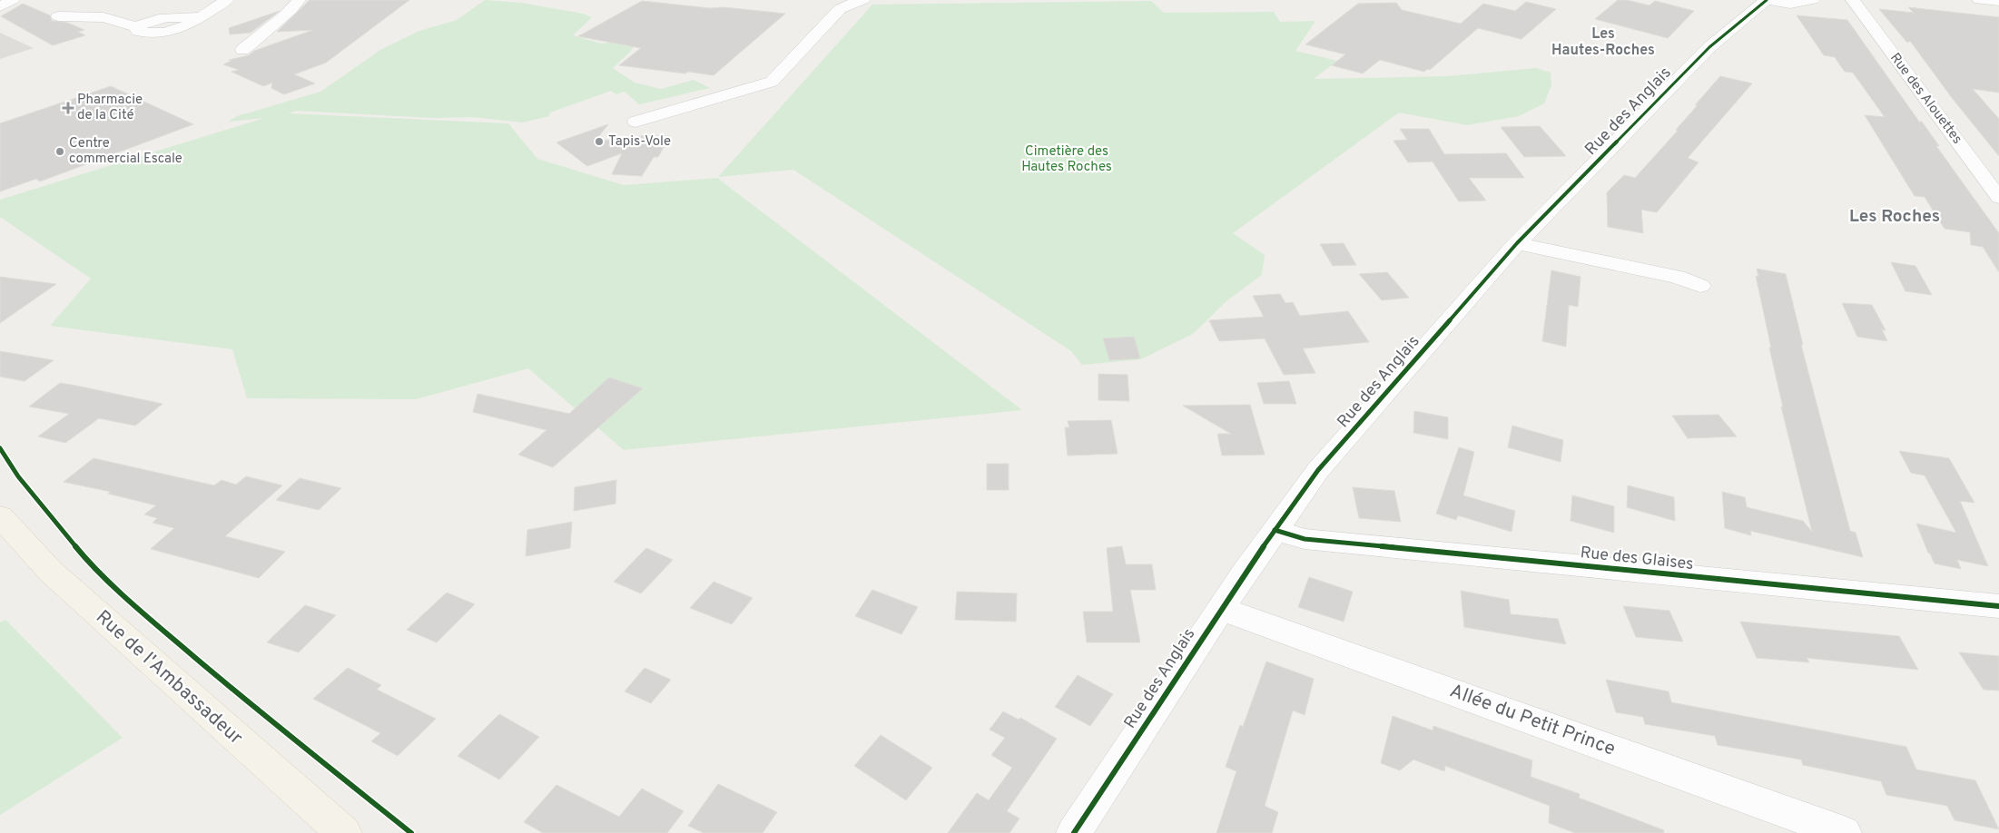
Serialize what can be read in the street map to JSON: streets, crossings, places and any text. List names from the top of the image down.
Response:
{
  "streets": {
    "main road": ["Rue de l'Ambassadeur"],
    "street": [
      "Rue des Alouettes",
      "Rue des Anglais",
      "Rue des Glaises",
      "Allée du Petit Prince"
    ]
  },
  "crossings": [
    ["Rue des Anglais", "Rue des Glaises"],
    ["Rue des Anglais", "Allée du Petit Prince"]
  ],
  "districts": ["Les Hautes-Roches", "Les Roches"],
  "parks": ["Cimetière des Hautes Roches"],
  "places": {
    "health": ["Pharmacie de la Cité"],
    "other": ["Tapis-Vole", "Centre commercial Escale"]
  }
}
